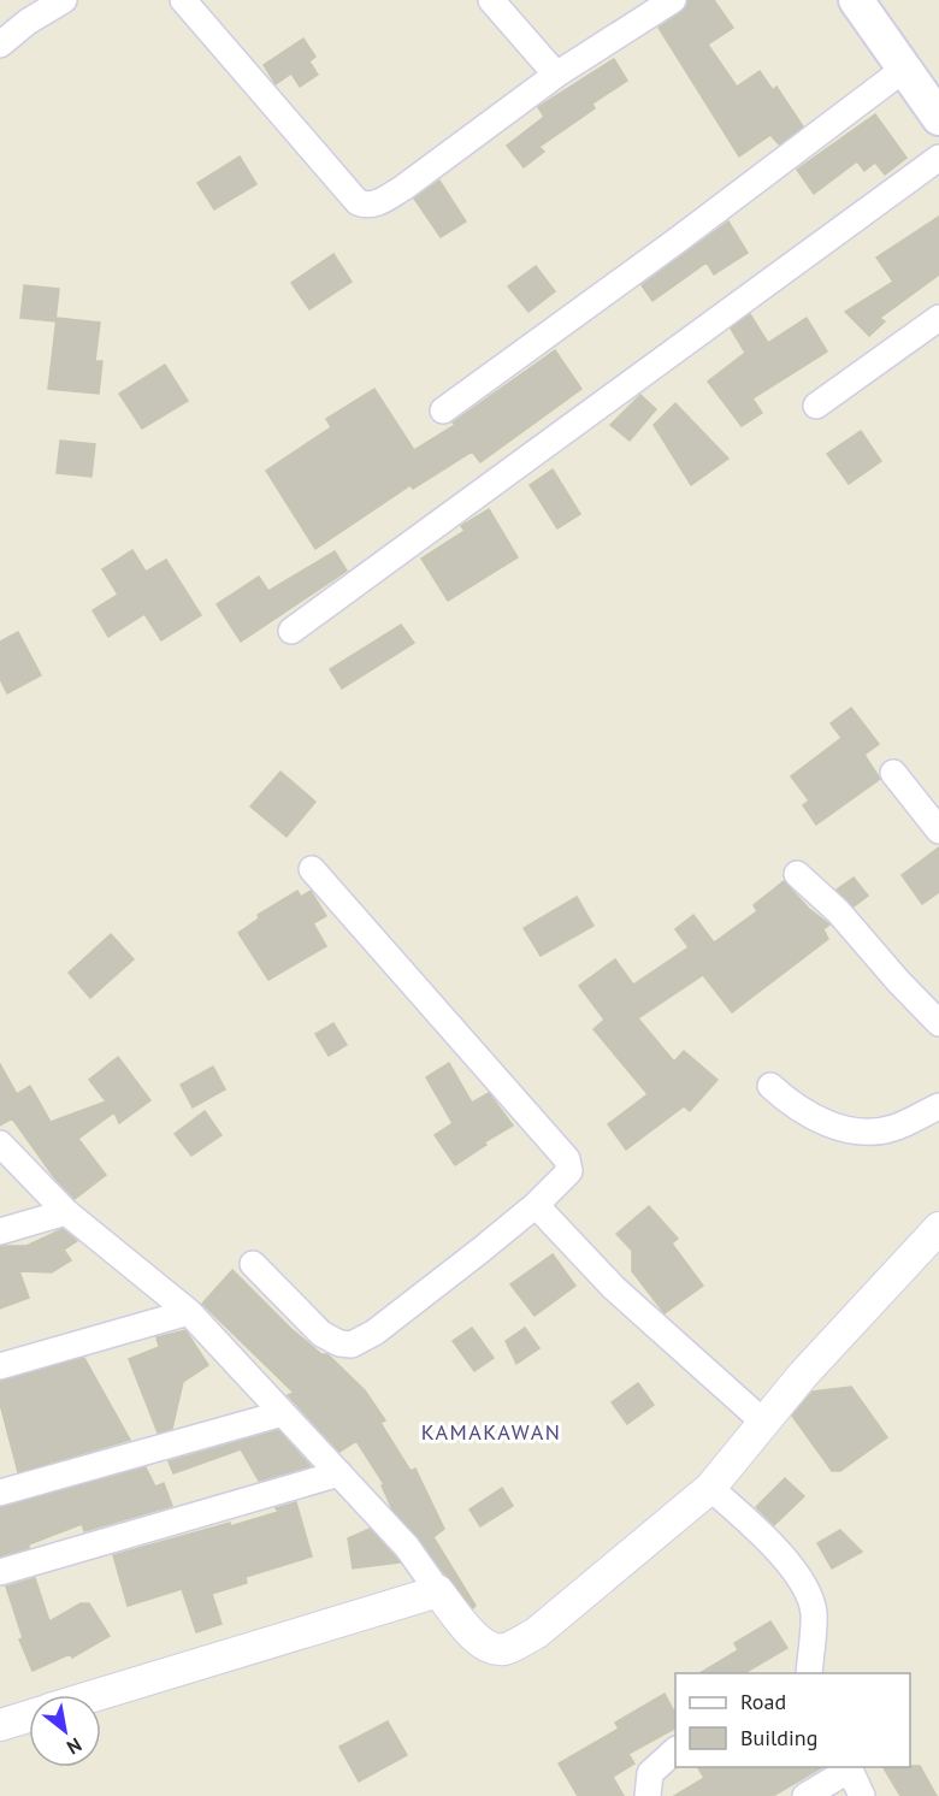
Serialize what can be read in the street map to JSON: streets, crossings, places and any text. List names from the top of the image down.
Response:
{
  "districts": ["KAMAKAWAN"],
  "legend": ["Road", "Building"],
  "north": "bottom right"
}
